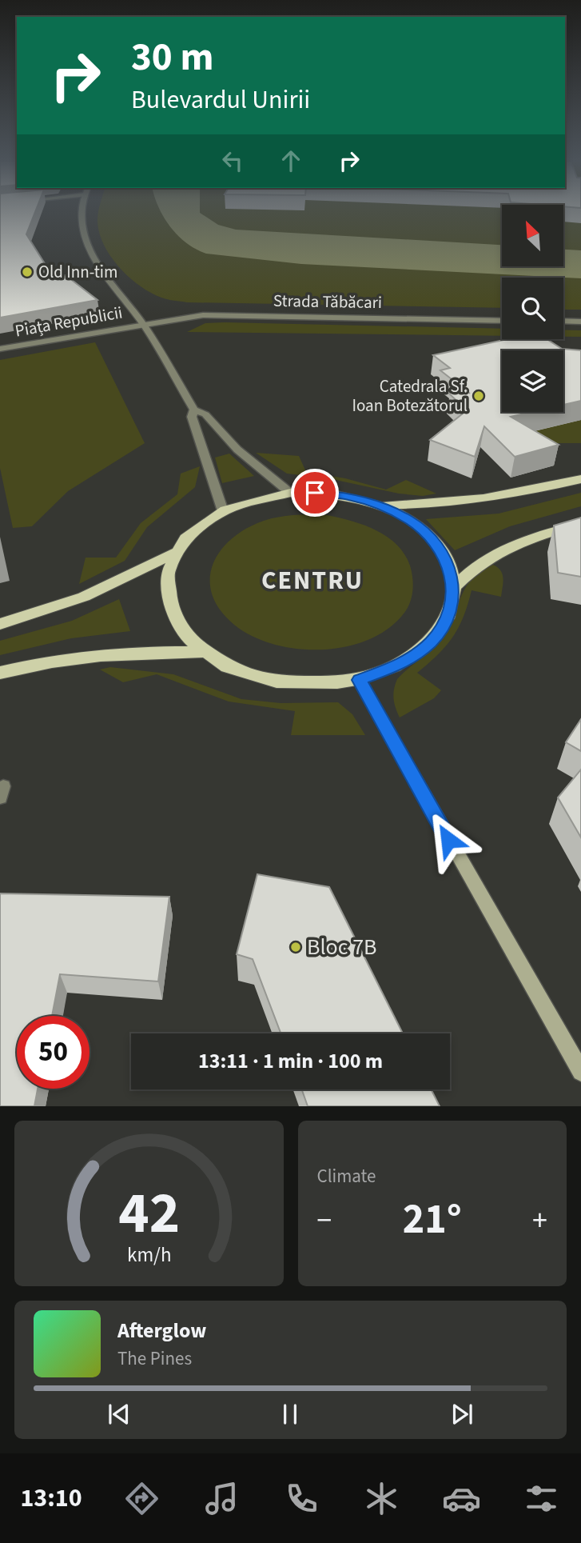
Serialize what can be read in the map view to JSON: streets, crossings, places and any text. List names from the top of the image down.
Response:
{
  "streets": {
    "street": ["Strada Tăbăcari", "Piața Republicii"]
  },
  "crossings": [
    ["Strada Tăbăcari", "Piața Republicii"]
  ],
  "districts": ["CENTRU"],
  "places": ["Old Inn-tim", "Catedrala Sf. Ioan Botezătorul", "Bloc 7B"],
  "north": "top left",
  "page": {
    "turn": ["30 m", "Bulevardul Unirii"],
    "limit": "50",
    "trip": "13:11 · 1 min · 100 m",
    "tile": "Climate",
    "heat": ["−", "21°", "+"],
    "song": ["Afterglow", "The Pines"],
    "tabs": "13:10",
    "gauge": ["42", "km/h"]
  }
}
